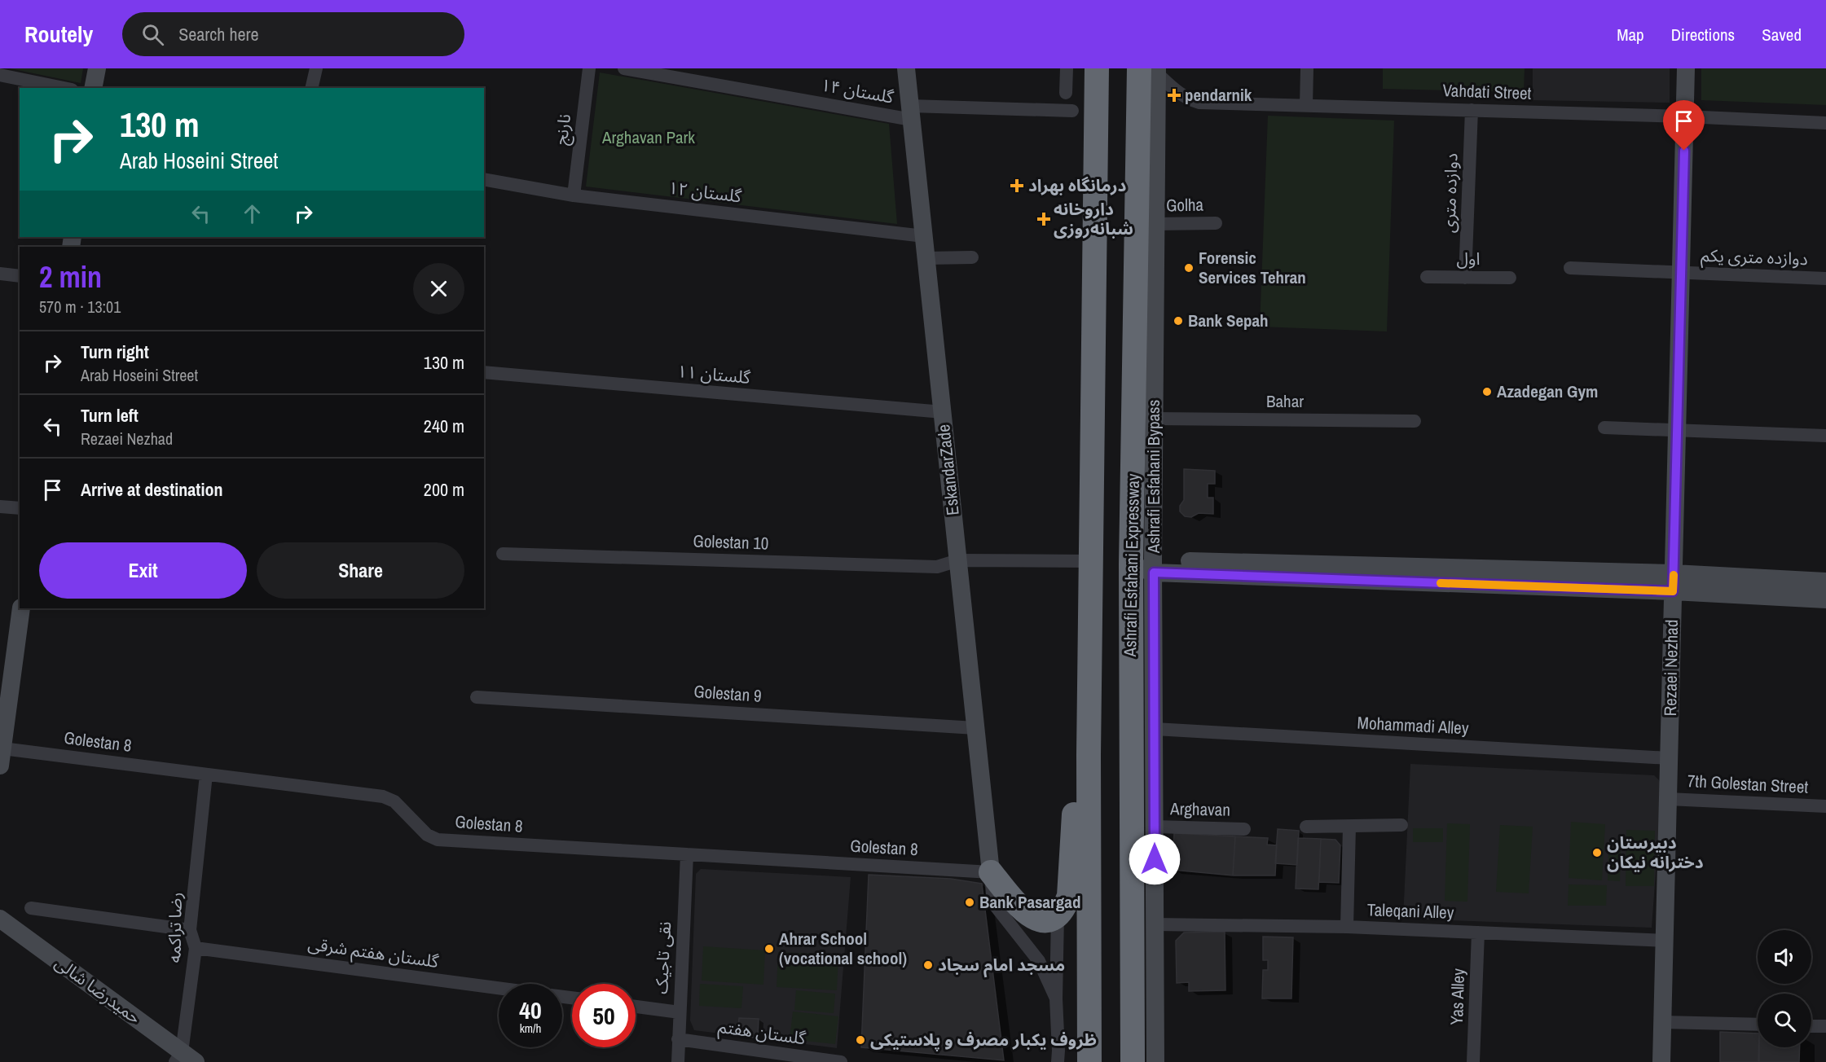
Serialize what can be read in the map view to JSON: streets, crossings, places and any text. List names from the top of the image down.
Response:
{
  "streets": {
    "highway": ["Ashrafi Esfahani Expressway"],
    "street": [
      "گلستان ۱۴",
      "Vahdati Street",
      "نارنج",
      "گلستان ۱۲",
      "دوازده متری",
      "Golha",
      "دوازده متری یکم",
      "اول",
      "گلستان ۱۱",
      "Bahar",
      "EskandarZade",
      "Ashrafi Esfahani Bypass",
      "Golestan 10",
      "Rezaei Nezhad",
      "Golestan 9",
      "Mohammadi Alley",
      "Golestan 8",
      "7th Golestan Street",
      "Arghavan",
      "Taleqani Alley",
      "رضا تراکمه",
      "گلستان هفتم شرقی",
      "نقی تاجیک",
      "حمیدرضا شالی",
      "Yas Alley",
      "گلستان هفتم"
    ]
  },
  "crossings": [
    ["گلستان ۱۴", "EskandarZade"],
    ["Vahdati Street", "دوازده متری"],
    ["Vahdati Street", "Ashrafi Esfahani Expressway"],
    ["Vahdati Street", "Rezaei Nezhad"],
    ["نارنج", "گلستان ۱۲"],
    ["گلستان ۱۲", "EskandarZade"],
    ["دوازده متری", "اول"],
    ["Golha", "Ashrafi Esfahani Bypass"],
    ["دوازده متری یکم", "Rezaei Nezhad"],
    ["گلستان ۱۱", "EskandarZade"],
    ["Bahar", "Ashrafi Esfahani Bypass"],
    ["EskandarZade", "Golestan 10"],
    ["EskandarZade", "Golestan 9"],
    ["EskandarZade", "Golestan 8"],
    ["Ashrafi Esfahani Bypass", "Ashrafi Esfahani Expressway"],
    ["Ashrafi Esfahani Bypass", "Mohammadi Alley"],
    ["Ashrafi Esfahani Bypass", "Arghavan"],
    ["Ashrafi Esfahani Bypass", "Taleqani Alley"],
    ["Rezaei Nezhad", "Mohammadi Alley"],
    ["Rezaei Nezhad", "7th Golestan Street"],
    ["Rezaei Nezhad", "Taleqani Alley"],
    ["Golestan 8", "رضا تراکمه"],
    ["Golestan 8", "نقی تاجیک"],
    ["Taleqani Alley", "Yas Alley"],
    ["رضا تراکمه", "گلستان هفتم شرقی"],
    ["رضا تراکمه", "حمیدرضا شالی"],
    ["نقی تاجیک", "گلستان هفتم"]
  ],
  "parks": ["Arghavan Park"],
  "places": {
    "health": ["pendarnik", "درمانگاه بهراد", "داروخانه شبانه‌روزی"],
    "other": [
      "Forensic Services Tehran",
      "Bank Sepah",
      "Azadegan Gym",
      "دبیرستان دخترانه نیکان",
      "Bank Pasargad",
      "Ahrar School (vocational school)",
      "مسجد امام سجاد",
      "ظروف یکبار مصرف و پلاستیکی"
    ]
  },
  "page": {
    "header": "Routely",
    "search": "Search here",
    "nav": ["Map", "Directions", "Saved"],
    "turn": ["130 m", "Arab Hoseini Street"],
    "heading": ["2 min", "570 m · 13:01"],
    "list": [
      {
        "name": "Turn right",
        "note": "Arab Hoseini Street",
        "value": "130 m"
      },
      {
        "name": "Turn left",
        "note": "Rezaei Nezhad",
        "value": "240 m"
      },
      {
        "name": "Arrive at destination",
        "value": "200 m"
      }
    ],
    "buttons": ["Exit", "Share"],
    "speed": "40 km/h",
    "limit": "50"
  }
}
